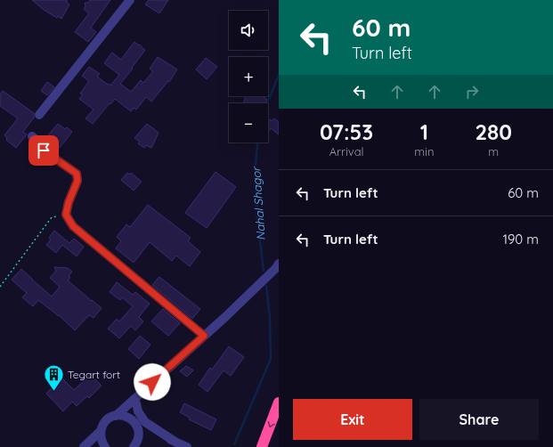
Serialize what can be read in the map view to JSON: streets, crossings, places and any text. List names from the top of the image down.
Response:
{
  "water": ["Nahal Shagor"],
  "places": {
    "building": ["Tegart fort"]
  },
  "page": {
    "turn": ["60 m", "Turn left"],
    "map_buttons": ["+", "−"],
    "eta": [
      "07:53",
      "Arrival",
      "1",
      "min",
      "280",
      "m"
    ],
    "list": [
      {
        "name": "Turn left",
        "value": "60 m"
      },
      {
        "name": "Turn left",
        "value": "190 m"
      }
    ],
    "buttons": ["Exit", "Share"]
  }
}
